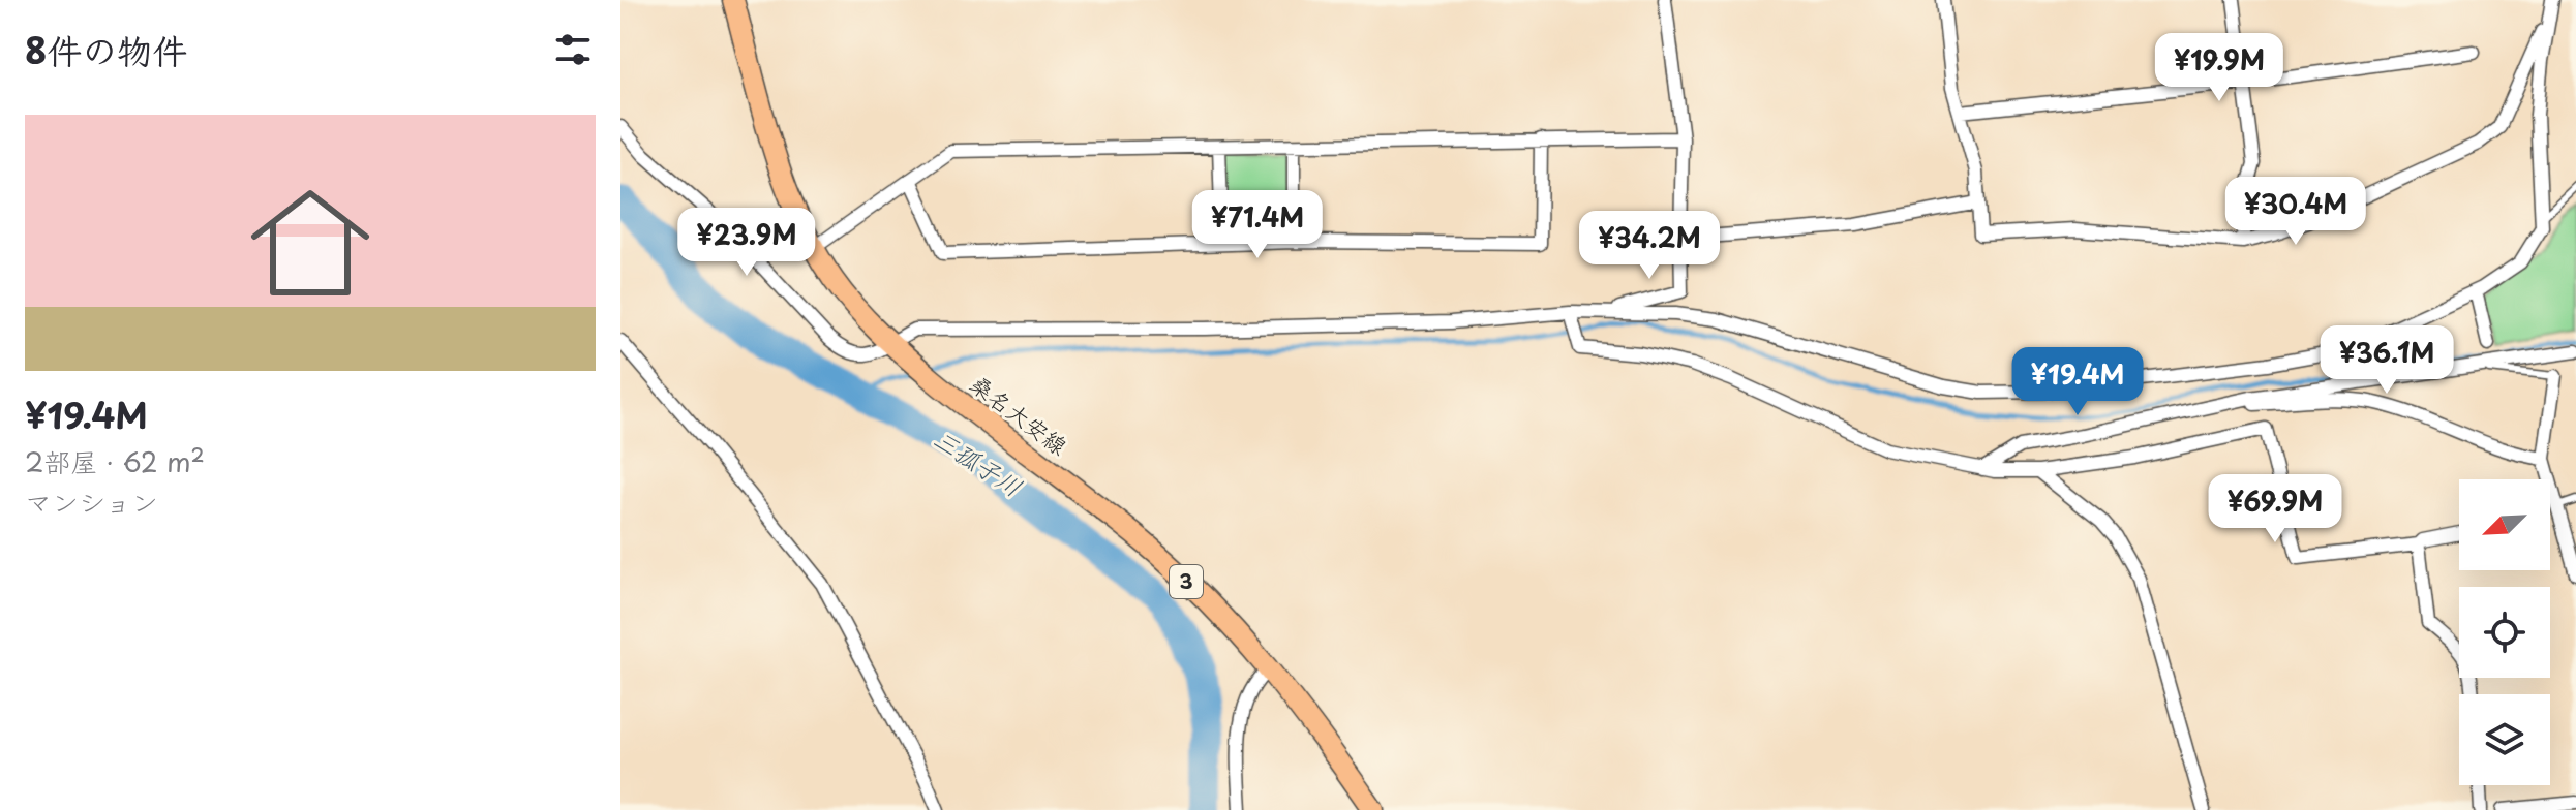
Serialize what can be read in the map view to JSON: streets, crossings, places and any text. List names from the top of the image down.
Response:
{
  "streets": {
    "main road": ["桑名大安線", "3"]
  },
  "water": ["三孤子川"],
  "north": "bottom left",
  "page": {
    "heading": "8件の物件",
    "price": [
      "¥19.9M",
      "¥30.4M",
      "¥71.4M",
      "¥23.9M",
      "¥34.2M",
      "¥36.1M",
      "¥19.4M",
      "¥69.9M"
    ],
    "list": [
      {
        "name": "¥19.4M",
        "note": "2部屋 · 62 m² · マンション"
      }
    ]
  }
}
